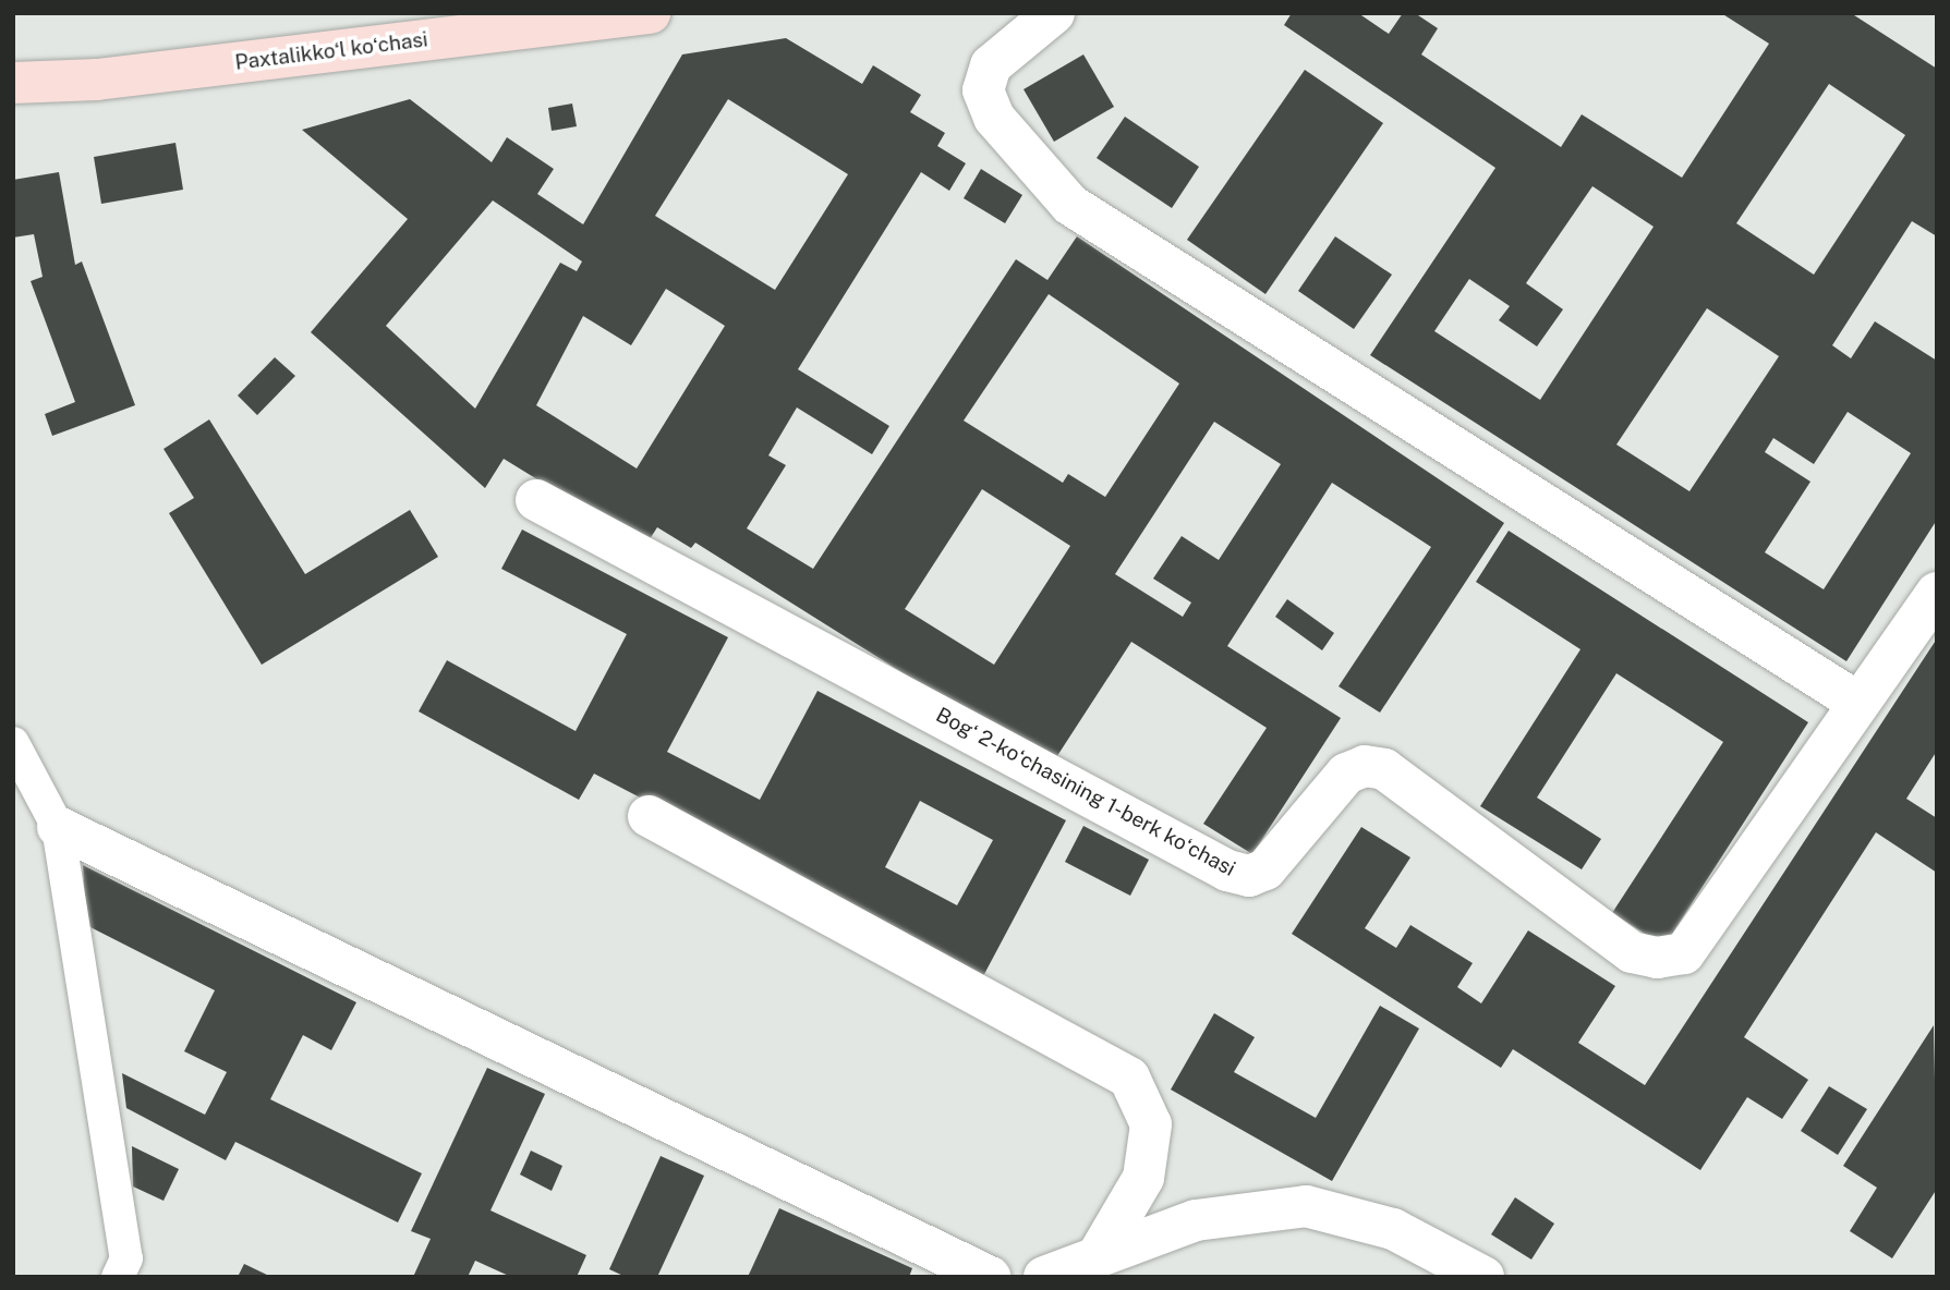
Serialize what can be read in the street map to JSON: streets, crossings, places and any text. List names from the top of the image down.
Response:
{
  "streets": {
    "street": ["Paxtalikkoʻl koʻchasi", "Bogʻ 2-koʻchasining 1-berk koʻchasi"]
  }
}
